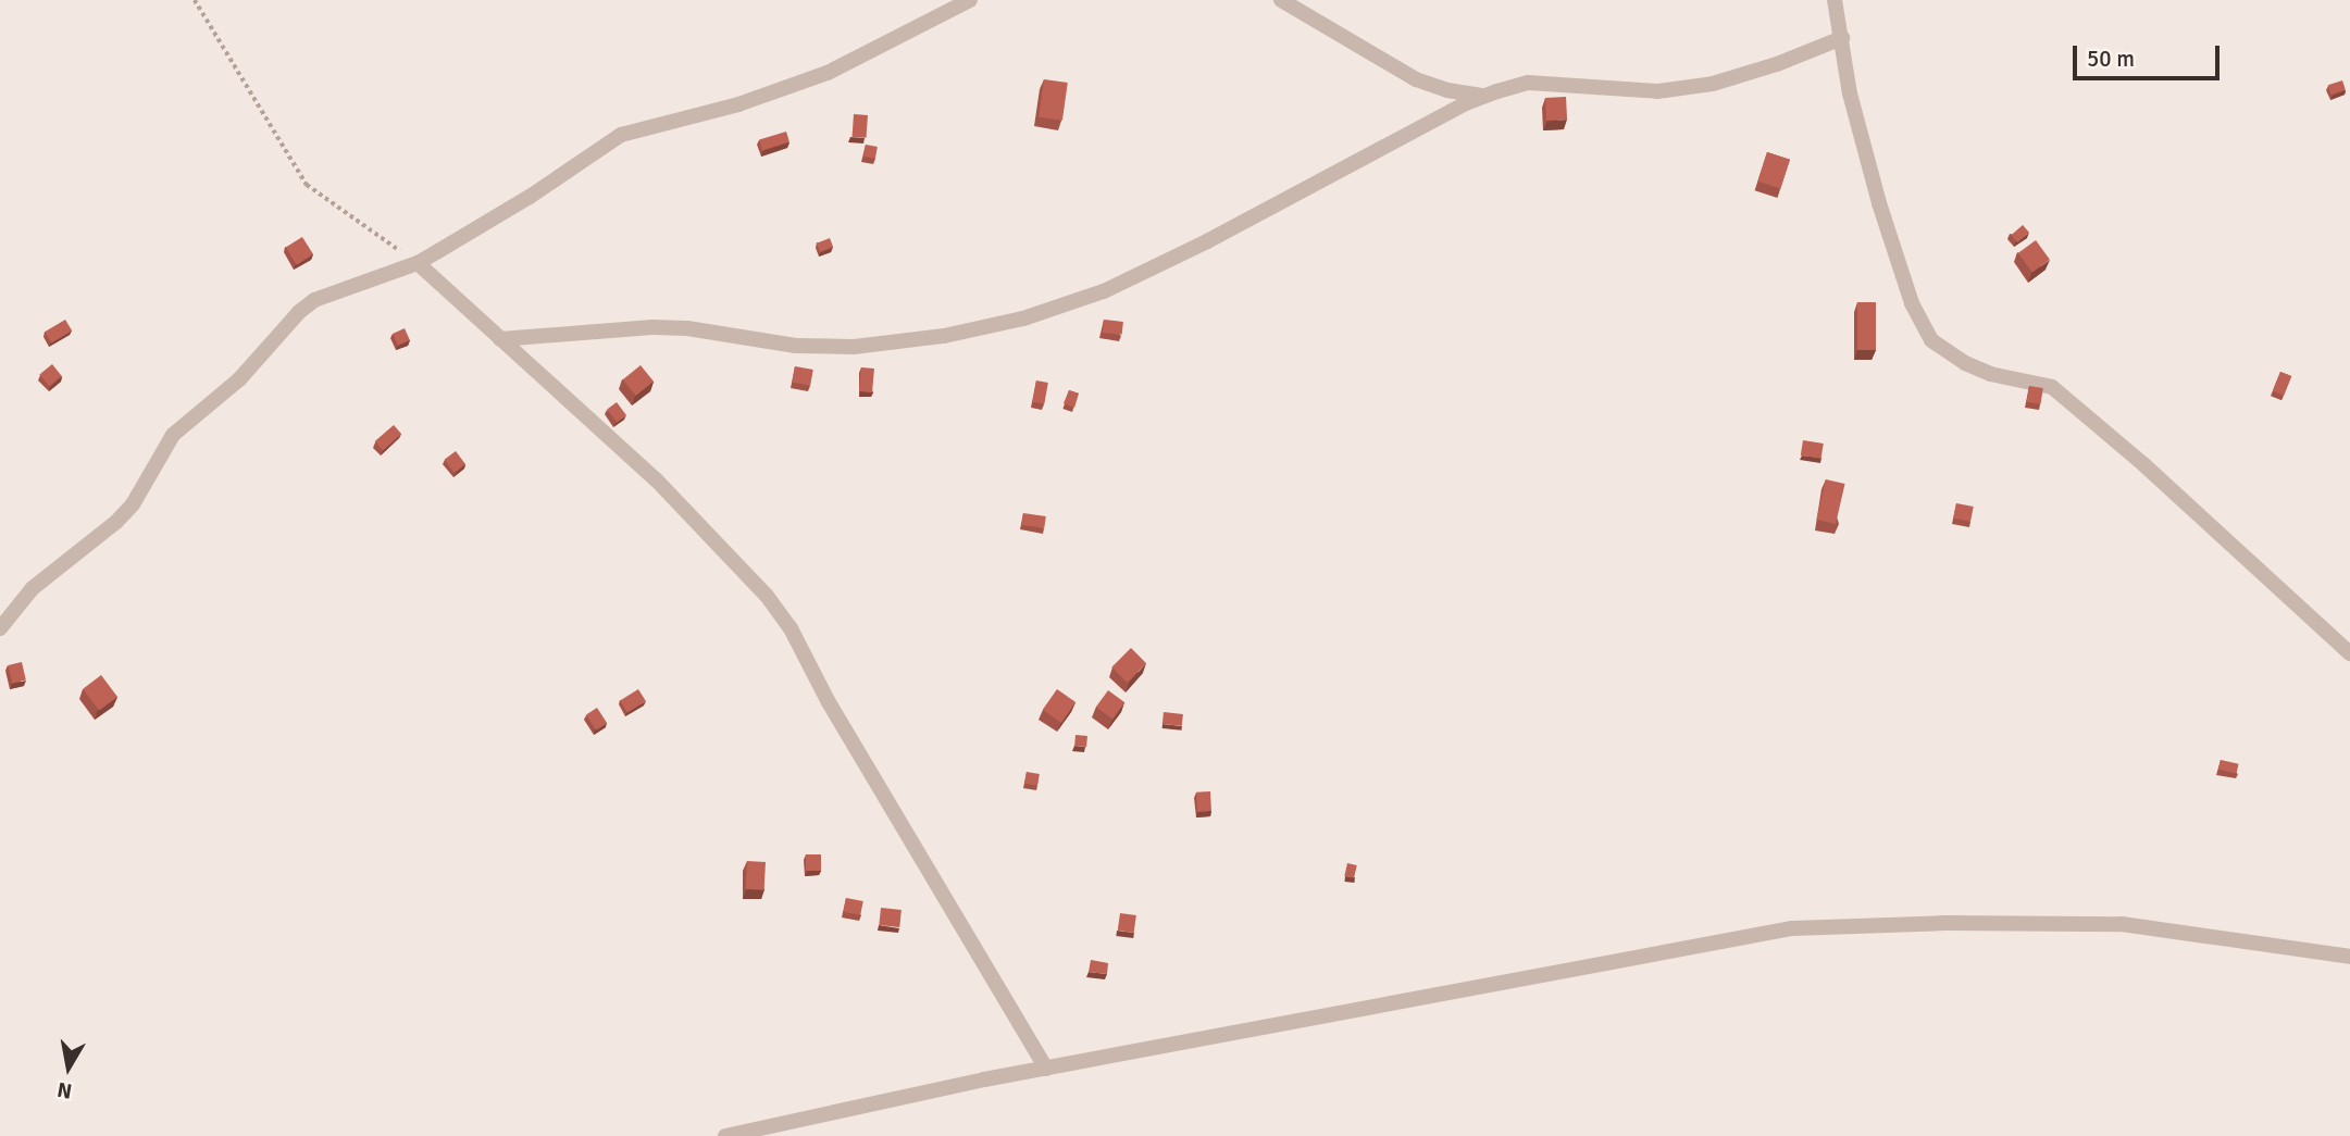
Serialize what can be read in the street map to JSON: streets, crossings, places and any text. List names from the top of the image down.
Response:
{
  "scale_bar": "50 m",
  "north": "bottom"
}
